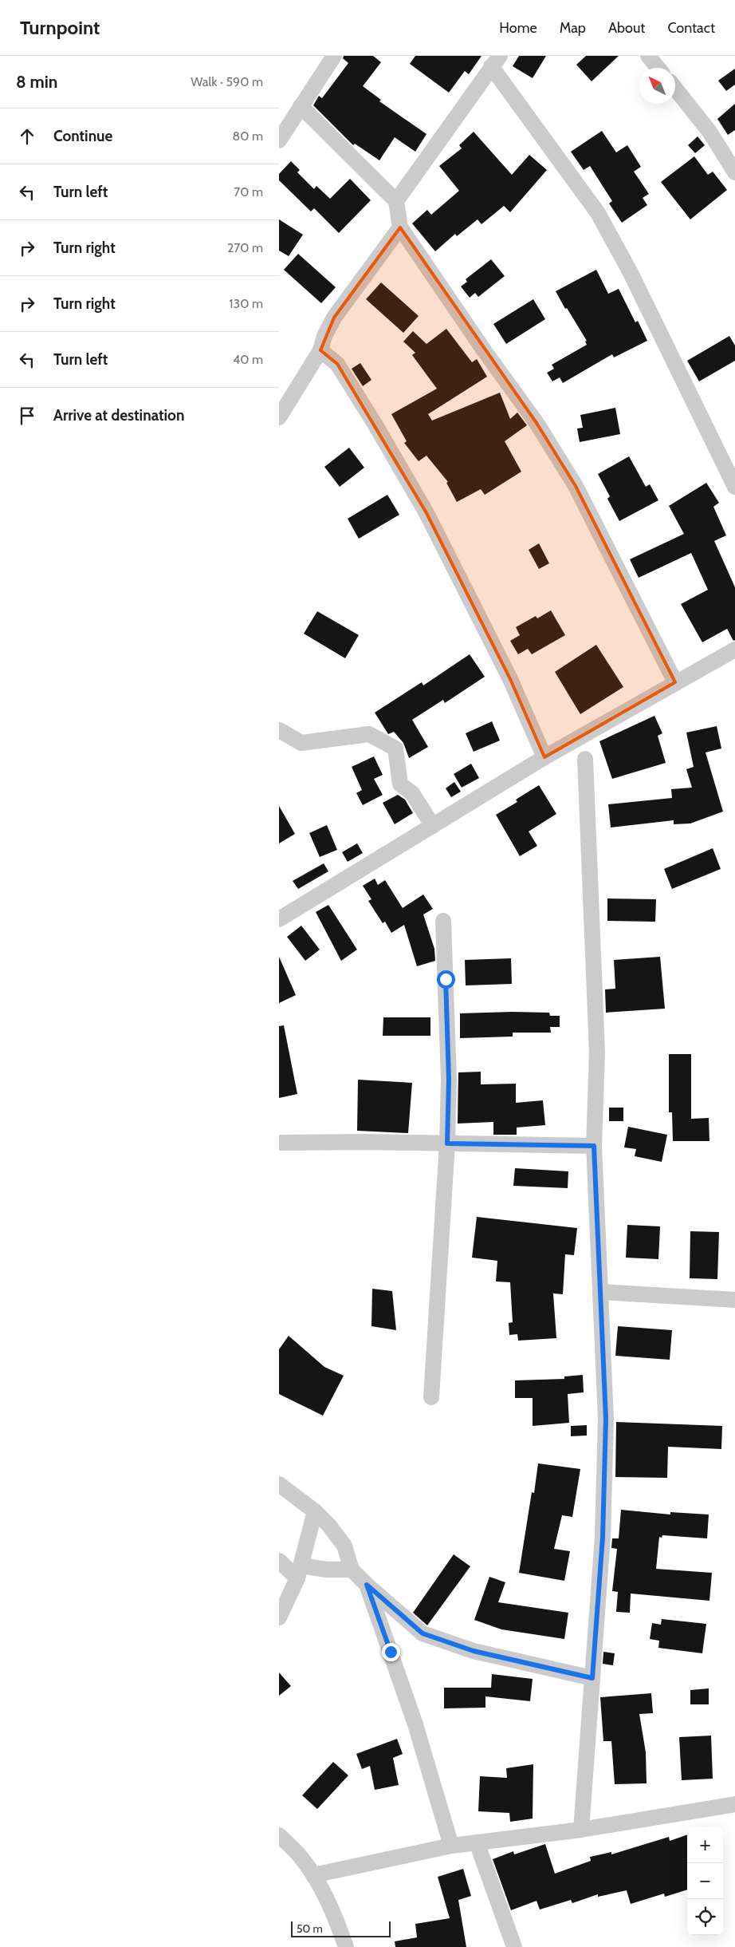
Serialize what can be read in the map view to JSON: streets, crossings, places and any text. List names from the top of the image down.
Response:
{
  "scale_bar": "50 m",
  "north": "top left",
  "page": {
    "header": "Turnpoint",
    "nav": [
      "Home",
      "Map",
      "About",
      "Contact"
    ],
    "heading": ["8 min", "Walk · 590 m"],
    "list": [
      ["Continue", "80 m"],
      ["Turn left", "70 m"],
      ["Turn right", "270 m"],
      ["Turn right", "130 m"],
      ["Turn left", "40 m"],
      "Arrive at destination"
    ],
    "map_buttons": ["+", "−"],
    "scale": "50 m"
  }
}
